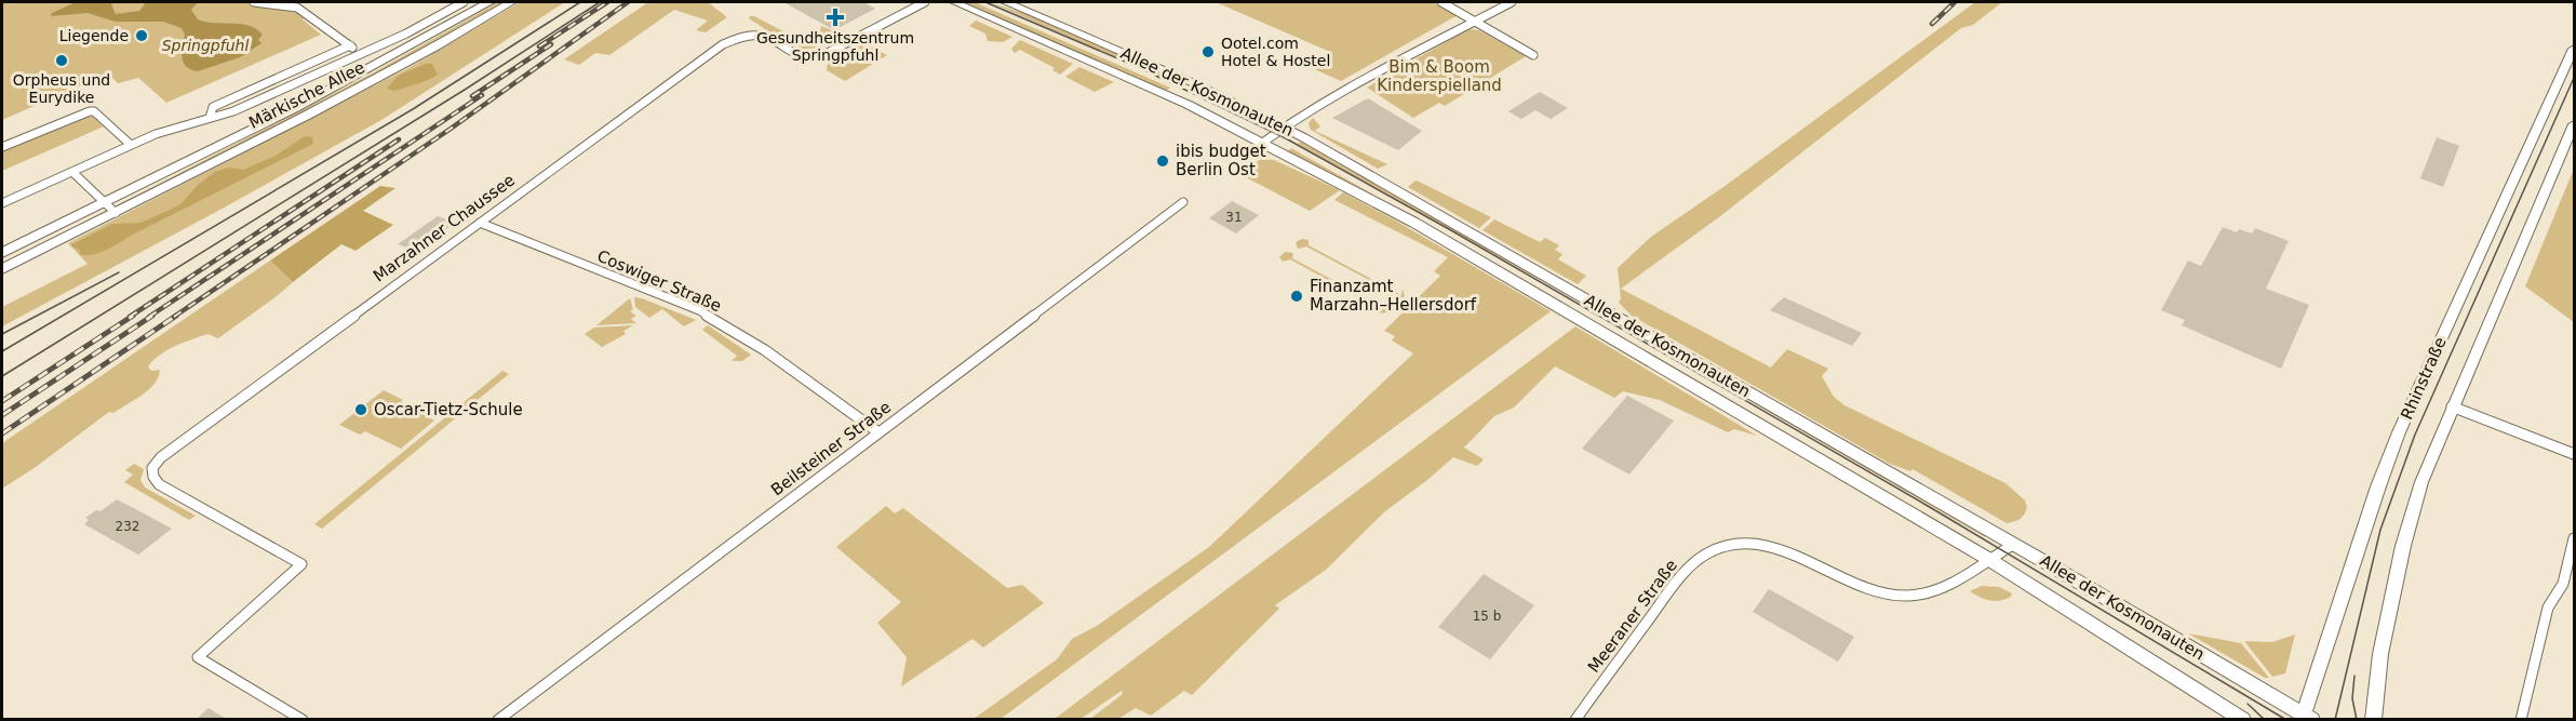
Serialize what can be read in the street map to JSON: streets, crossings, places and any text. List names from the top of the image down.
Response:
{
  "streets": {
    "main road": ["Allee der Kosmonauten", "Märkische Allee", "Rhinstraße"],
    "street": [
      "Marzahner Chaussee",
      "Coswiger Straße",
      "Beilsteiner Straße",
      "Meeraner Straße"
    ]
  },
  "crossings": [
    ["Allee der Kosmonauten", "Rhinstraße"],
    ["Allee der Kosmonauten", "Meeraner Straße"],
    ["Marzahner Chaussee", "Coswiger Straße"],
    ["Coswiger Straße", "Beilsteiner Straße"]
  ],
  "water": ["Springpfuhl"],
  "parks": ["Bim & Boom Kinderspielland"],
  "places": {
    "health": ["Gesundheitszentrum Springpfuhl"],
    "other": [
      "Liegende",
      "Ootel.com Hotel & Hostel",
      "Orpheus und Eurydike",
      "ibis budget Berlin Ost",
      "Finanzamt Marzahn–Hellersdorf",
      "Oscar-Tietz-Schule"
    ]
  },
  "house_numbers": ["31", "232", "15 b"]
}
